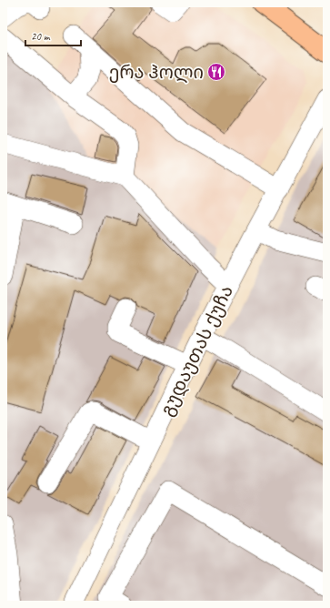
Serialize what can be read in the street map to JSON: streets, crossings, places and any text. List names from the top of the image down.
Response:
{
  "streets": {
    "street": ["გუდაუთას ქუჩა"]
  },
  "places": {
    "restaurant": ["ერა ჰოლი"]
  },
  "scale_bar": "20 m"
}
